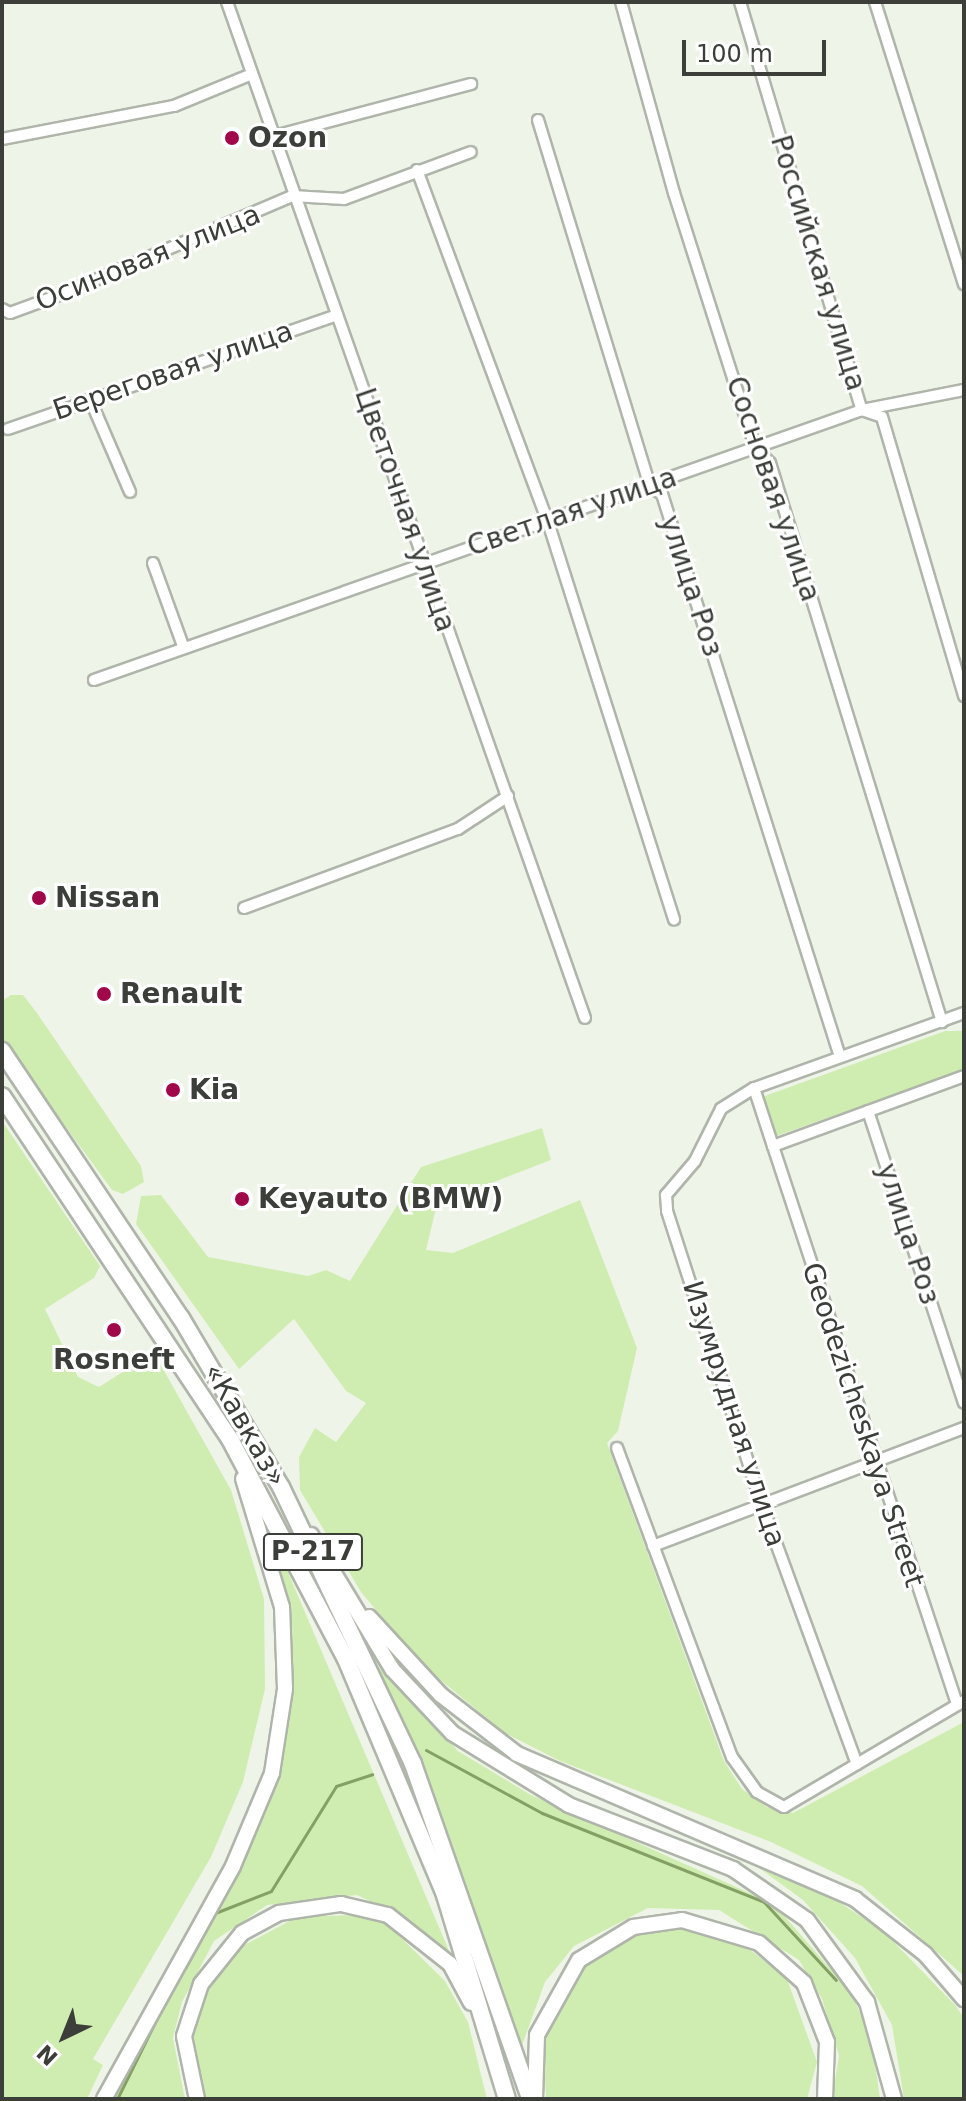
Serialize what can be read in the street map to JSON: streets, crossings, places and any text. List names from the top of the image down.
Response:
{
  "streets": {
    "highway": ["«Кавказ»", "Р-217"],
    "street": [
      "Осиновая улица",
      "Российская улица",
      "Береговая улица",
      "Сосновая улица",
      "Цветочная улица",
      "Светлая улица",
      "улица Роз",
      "Изумрудная улица",
      "Geodezicheskaya Street"
    ]
  },
  "crossings": [
    ["Осиновая улица", "Цветочная улица"],
    ["Российская улица", "Светлая улица"],
    ["Береговая улица", "Цветочная улица"],
    ["Сосновая улица", "Светлая улица"],
    ["Цветочная улица", "Светлая улица"],
    ["Светлая улица", "улица Роз"],
    ["Изумрудная улица", "Geodezicheskaya Street"]
  ],
  "places": [
    "Ozon",
    "Nissan",
    "Renault",
    "Kia",
    "Keyauto (BMW)",
    "Rosneft"
  ],
  "scale_bar": "100 m",
  "north": "bottom left"
}
